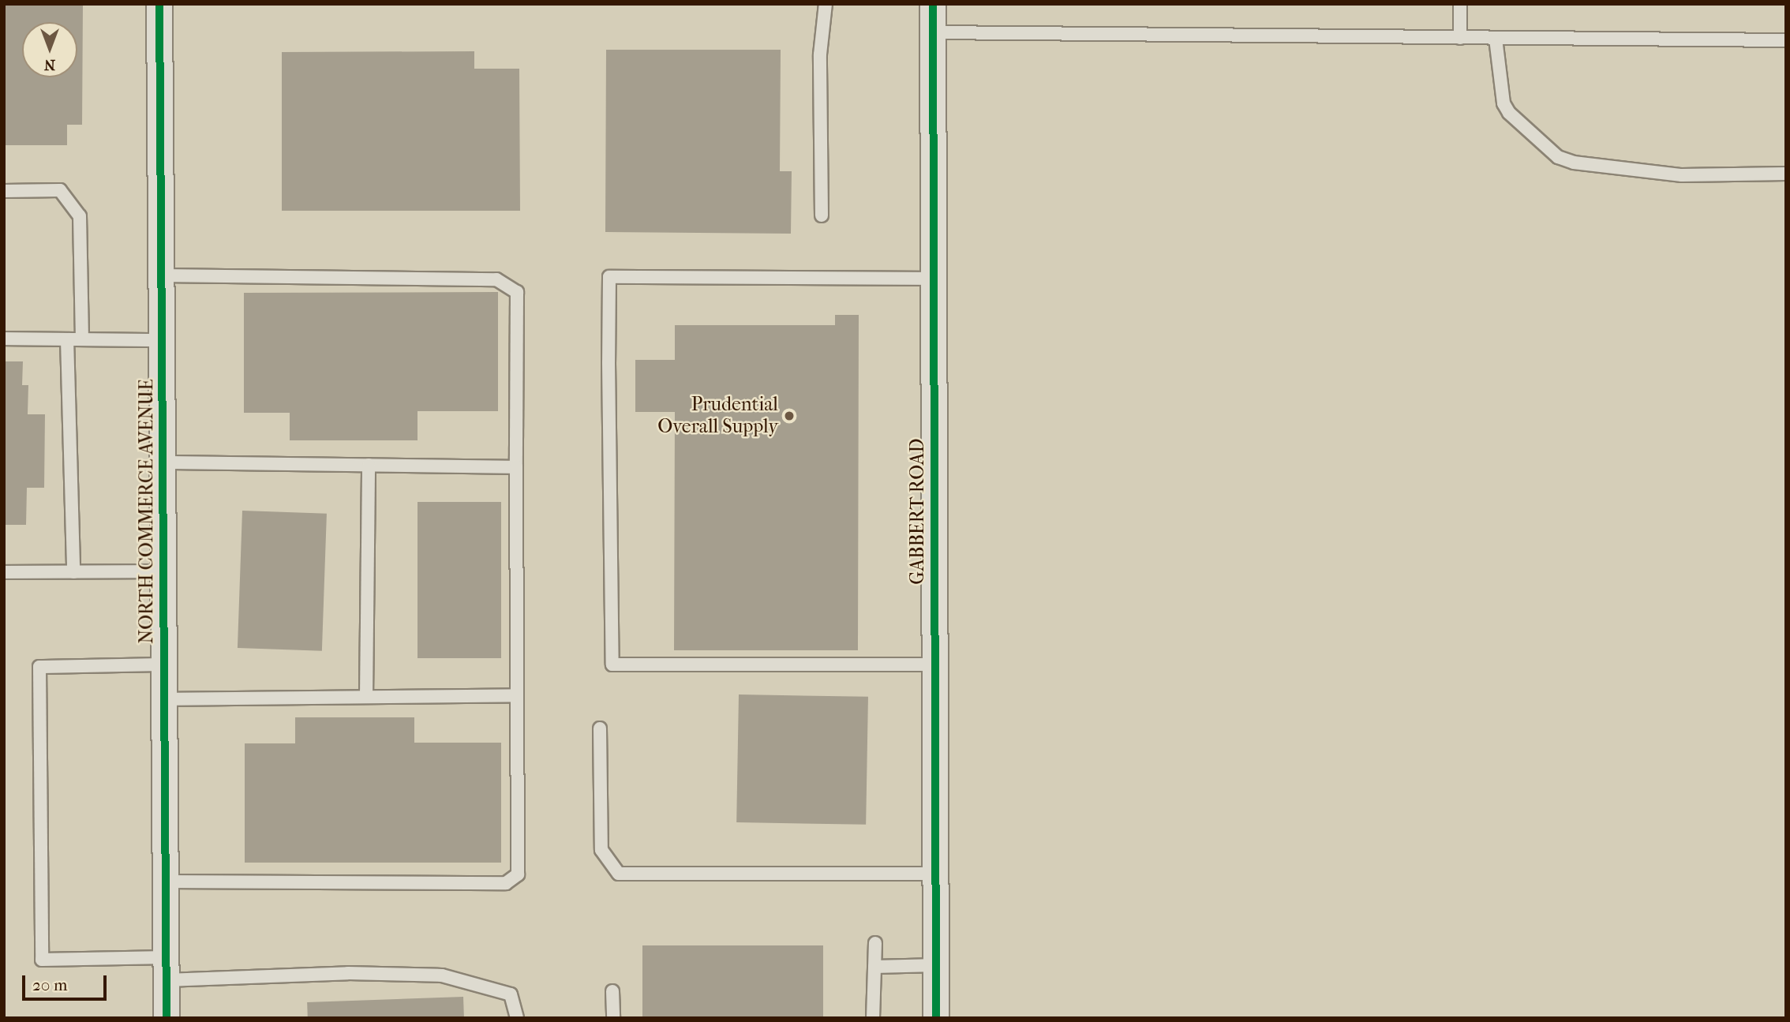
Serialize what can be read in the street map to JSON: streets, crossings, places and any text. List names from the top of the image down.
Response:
{
  "streets": {
    "street": ["NORTH COMMERCE AVENUE", "GABBERT ROAD"]
  },
  "places": ["Prudential Overall Supply"],
  "scale_bar": "20 m",
  "north": "bottom"
}
